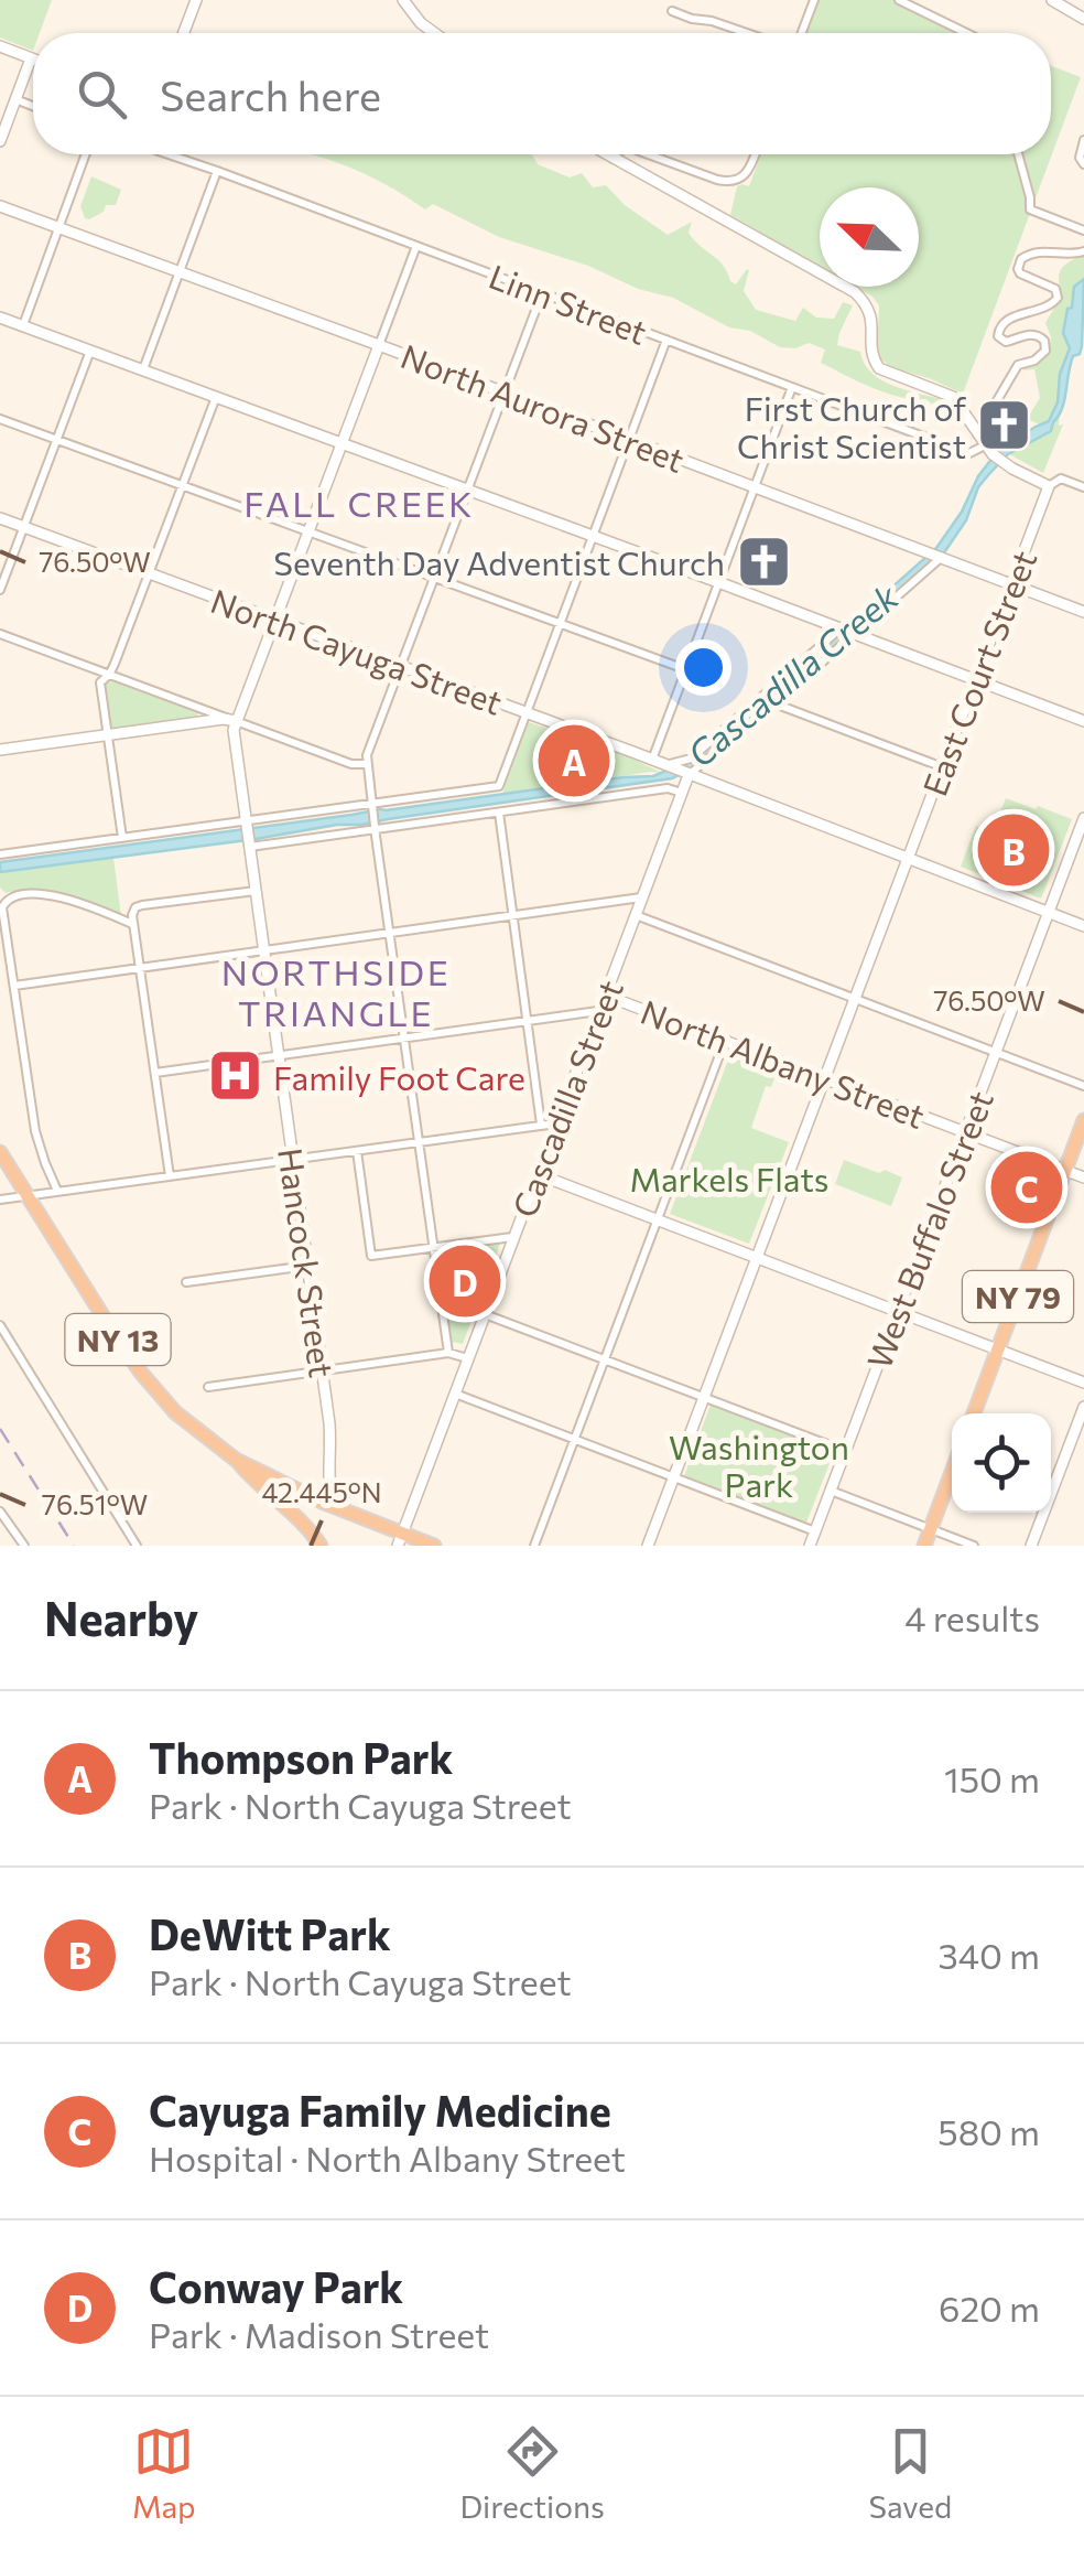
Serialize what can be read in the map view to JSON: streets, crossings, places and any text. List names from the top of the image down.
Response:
{
  "streets": {
    "highway": ["NY 79", "NY 13"],
    "street": [
      "Linn Street",
      "North Aurora Street",
      "North Cayuga Street",
      "East Court Street",
      "North Albany Street",
      "Cascadilla Street",
      "West Buffalo Street",
      "Hancock Street"
    ]
  },
  "crossings": [
    ["North Aurora Street", "East Court Street"],
    ["North Cayuga Street", "East Court Street"],
    ["North Cayuga Street", "Cascadilla Street"],
    ["North Cayuga Street", "West Buffalo Street"],
    ["East Court Street", "North Albany Street"],
    ["North Albany Street", "Cascadilla Street"],
    ["North Albany Street", "West Buffalo Street"],
    ["North Albany Street", "NY 79"],
    ["Cascadilla Street", "NY 13"],
    ["Hancock Street", "NY 13"]
  ],
  "districts": ["FALL CREEK", "NORTHSIDE TRIANGLE"],
  "water": ["Cascadilla Creek"],
  "parks": ["Markels Flats", "Washington Park"],
  "places": {
    "church": ["First Church of Christ Scientist", "Seventh Day Adventist Church"],
    "hospital": ["Family Foot Care"]
  },
  "north": "top left",
  "page": {
    "search": "Search here",
    "pins": [
      "A",
      "B",
      "C",
      "D"
    ],
    "heading": ["Nearby", "4 results"],
    "list": [
      {
        "mark": "A",
        "name": "Thompson Park",
        "note": "Park · North Cayuga Street",
        "value": "150 m"
      },
      {
        "mark": "B",
        "name": "DeWitt Park",
        "note": "Park · North Cayuga Street",
        "value": "340 m"
      },
      {
        "mark": "C",
        "name": "Cayuga Family Medicine",
        "note": "Hospital · North Albany Street",
        "value": "580 m"
      },
      {
        "mark": "D",
        "name": "Conway Park",
        "note": "Park · Madison Street",
        "value": "620 m"
      }
    ],
    "nav": ["Map", "Directions", "Saved"]
  },
  "coordinates": ["76.50°W", "42.445°N", "76.51°W"]
}
